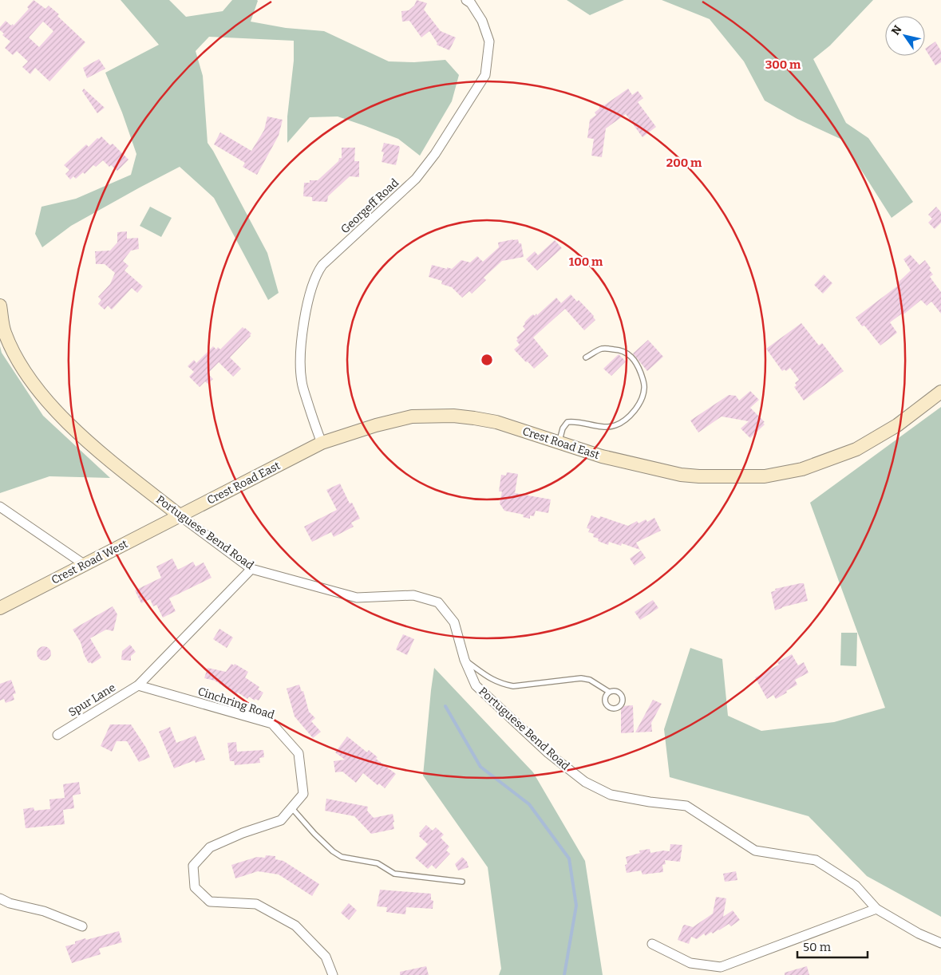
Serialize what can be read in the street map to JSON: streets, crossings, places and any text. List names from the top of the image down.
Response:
{
  "streets": {
    "street": [
      "Georgeff Road",
      "Crest Road East",
      "Portuguese Bend Road",
      "Crest Road West",
      "Spur Lane",
      "Cinchring Road"
    ]
  },
  "crossings": [
    ["Georgeff Road", "Crest Road East"],
    ["Crest Road East", "Portuguese Bend Road"],
    ["Crest Road East", "Crest Road West"],
    ["Portuguese Bend Road", "Crest Road West"],
    ["Spur Lane", "Cinchring Road"]
  ],
  "scale_bar": "50 m",
  "north": "top left",
  "rings": ["300 m", "200 m", "100 m"]
}
